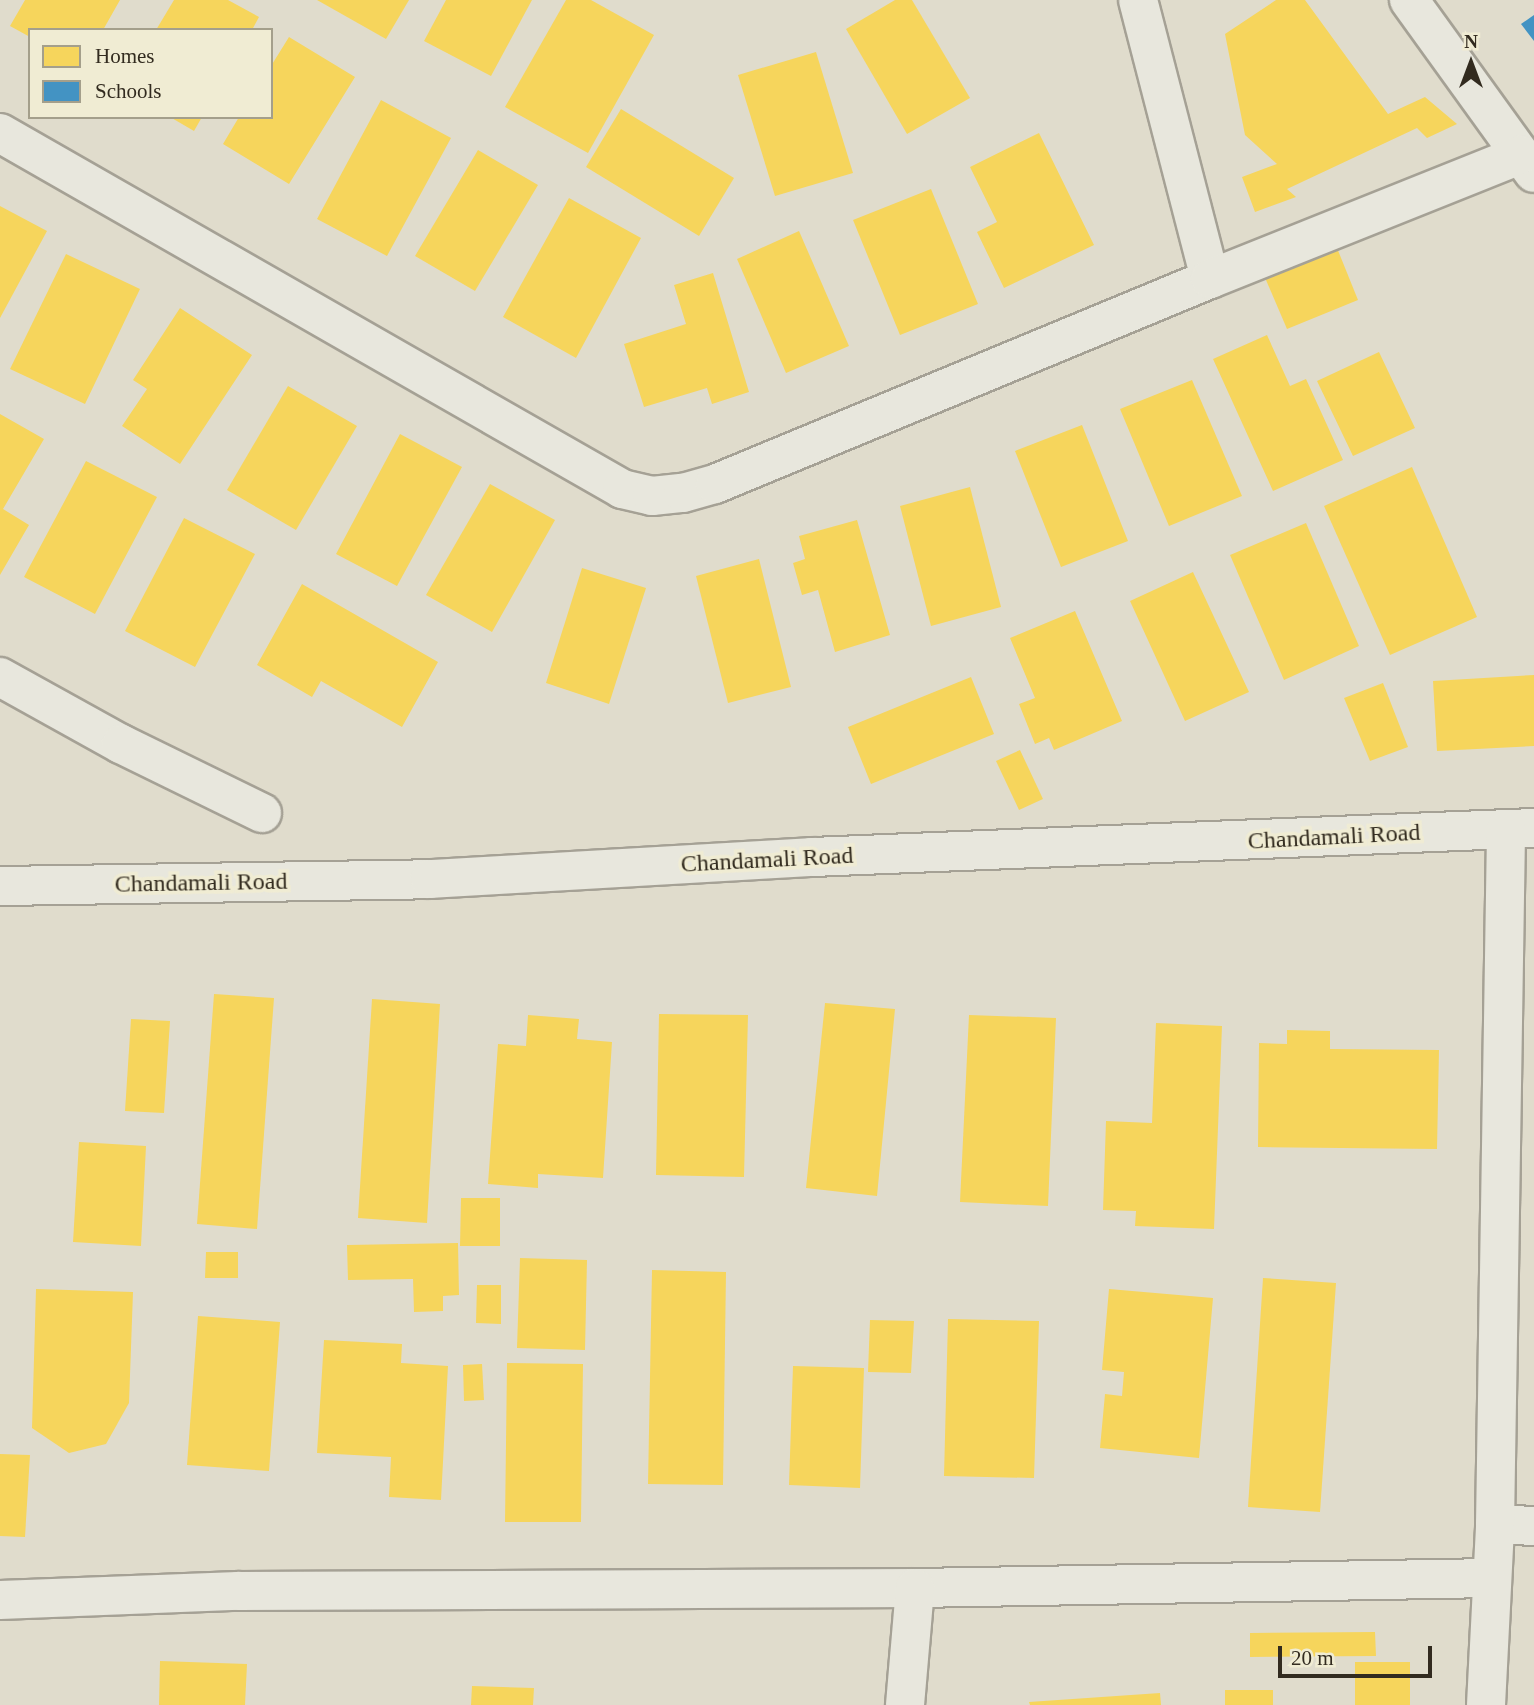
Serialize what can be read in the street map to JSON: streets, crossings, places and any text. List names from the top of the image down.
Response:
{
  "streets": {
    "street": ["Chandamali Road"]
  },
  "legend": ["Homes", "Schools"],
  "scale_bar": "20 m",
  "north": "top"
}
